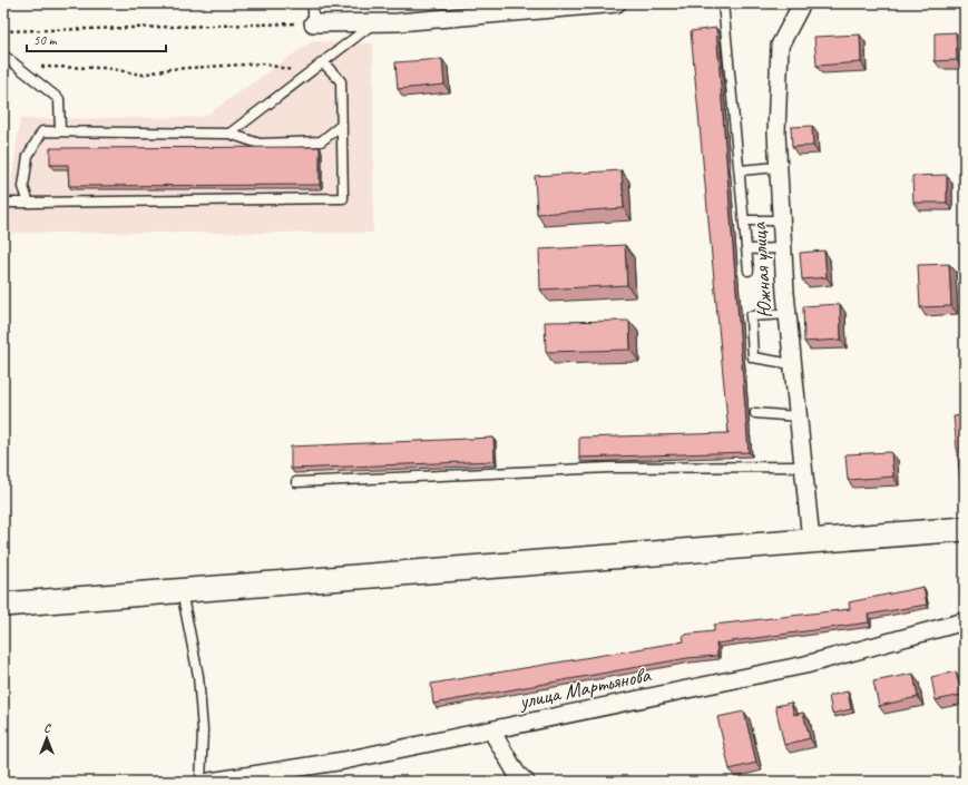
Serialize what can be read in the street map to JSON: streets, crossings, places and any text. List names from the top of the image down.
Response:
{
  "streets": {
    "street": ["Южная улица", "улица Мартьянова"]
  },
  "scale_bar": "50 m",
  "north": "top"
}
